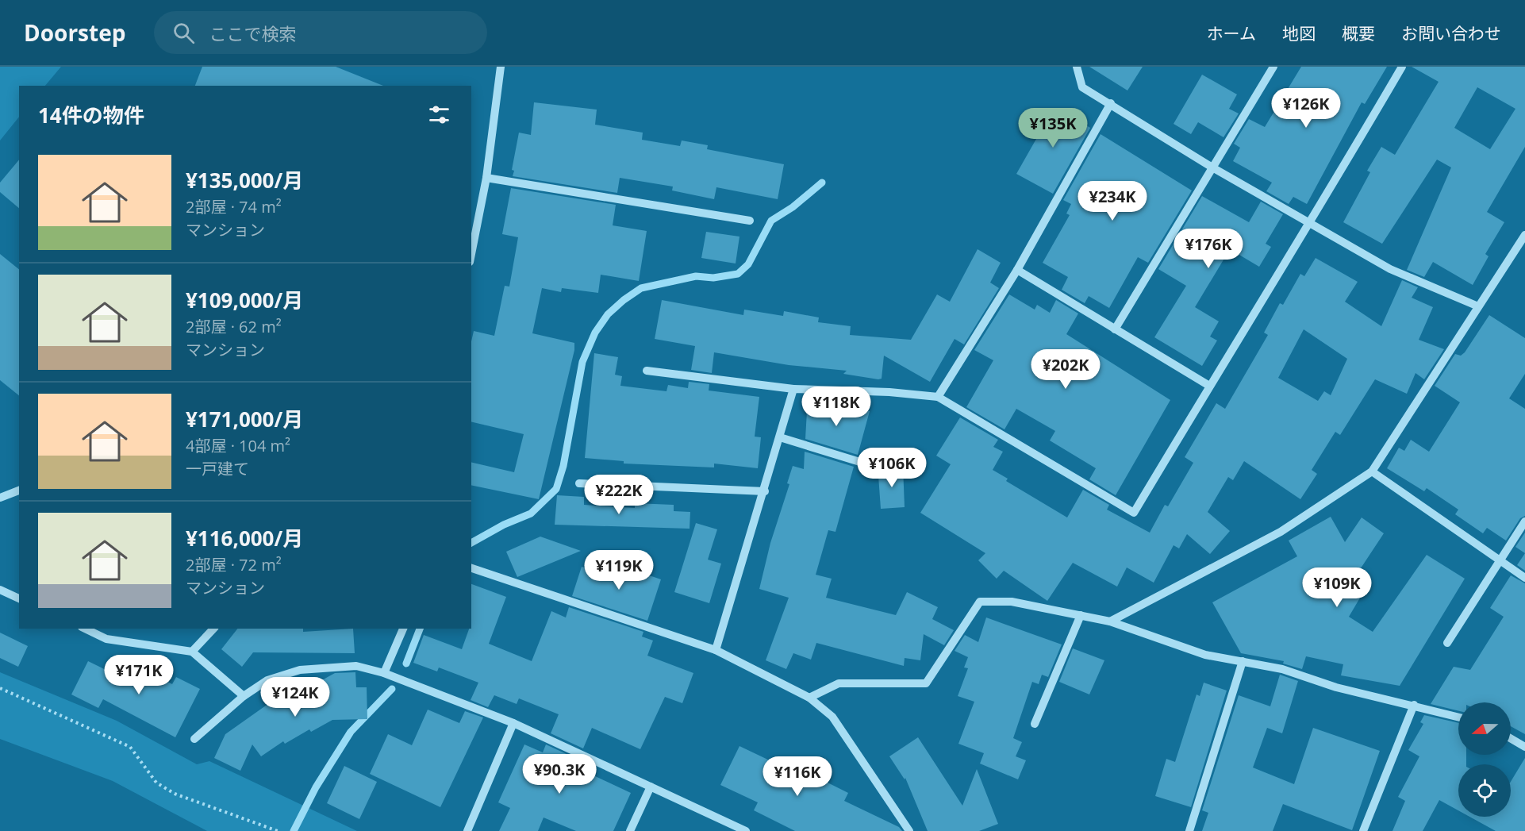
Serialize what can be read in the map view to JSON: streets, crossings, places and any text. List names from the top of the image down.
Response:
{
  "north": "left",
  "page": {
    "header": "Doorstep",
    "search": "ここで検索",
    "nav": [
      "ホーム",
      "地図",
      "概要",
      "お問い合わせ"
    ],
    "heading": "14件の物件",
    "price": [
      "¥126K",
      "¥135K",
      "¥234K",
      "¥176K",
      "¥202K",
      "¥118K",
      "¥106K",
      "¥222K",
      "¥119K",
      "¥109K",
      "¥171K",
      "¥124K",
      "¥90.3K",
      "¥116K"
    ],
    "list": [
      {
        "name": "¥135,000/月",
        "note": "2部屋 · 74 m² · マンション"
      },
      {
        "name": "¥109,000/月",
        "note": "2部屋 · 62 m² · マンション"
      },
      {
        "name": "¥171,000/月",
        "note": "4部屋 · 104 m² · 一戸建て"
      },
      {
        "name": "¥116,000/月",
        "note": "2部屋 · 72 m² · マンション"
      }
    ]
  }
}
